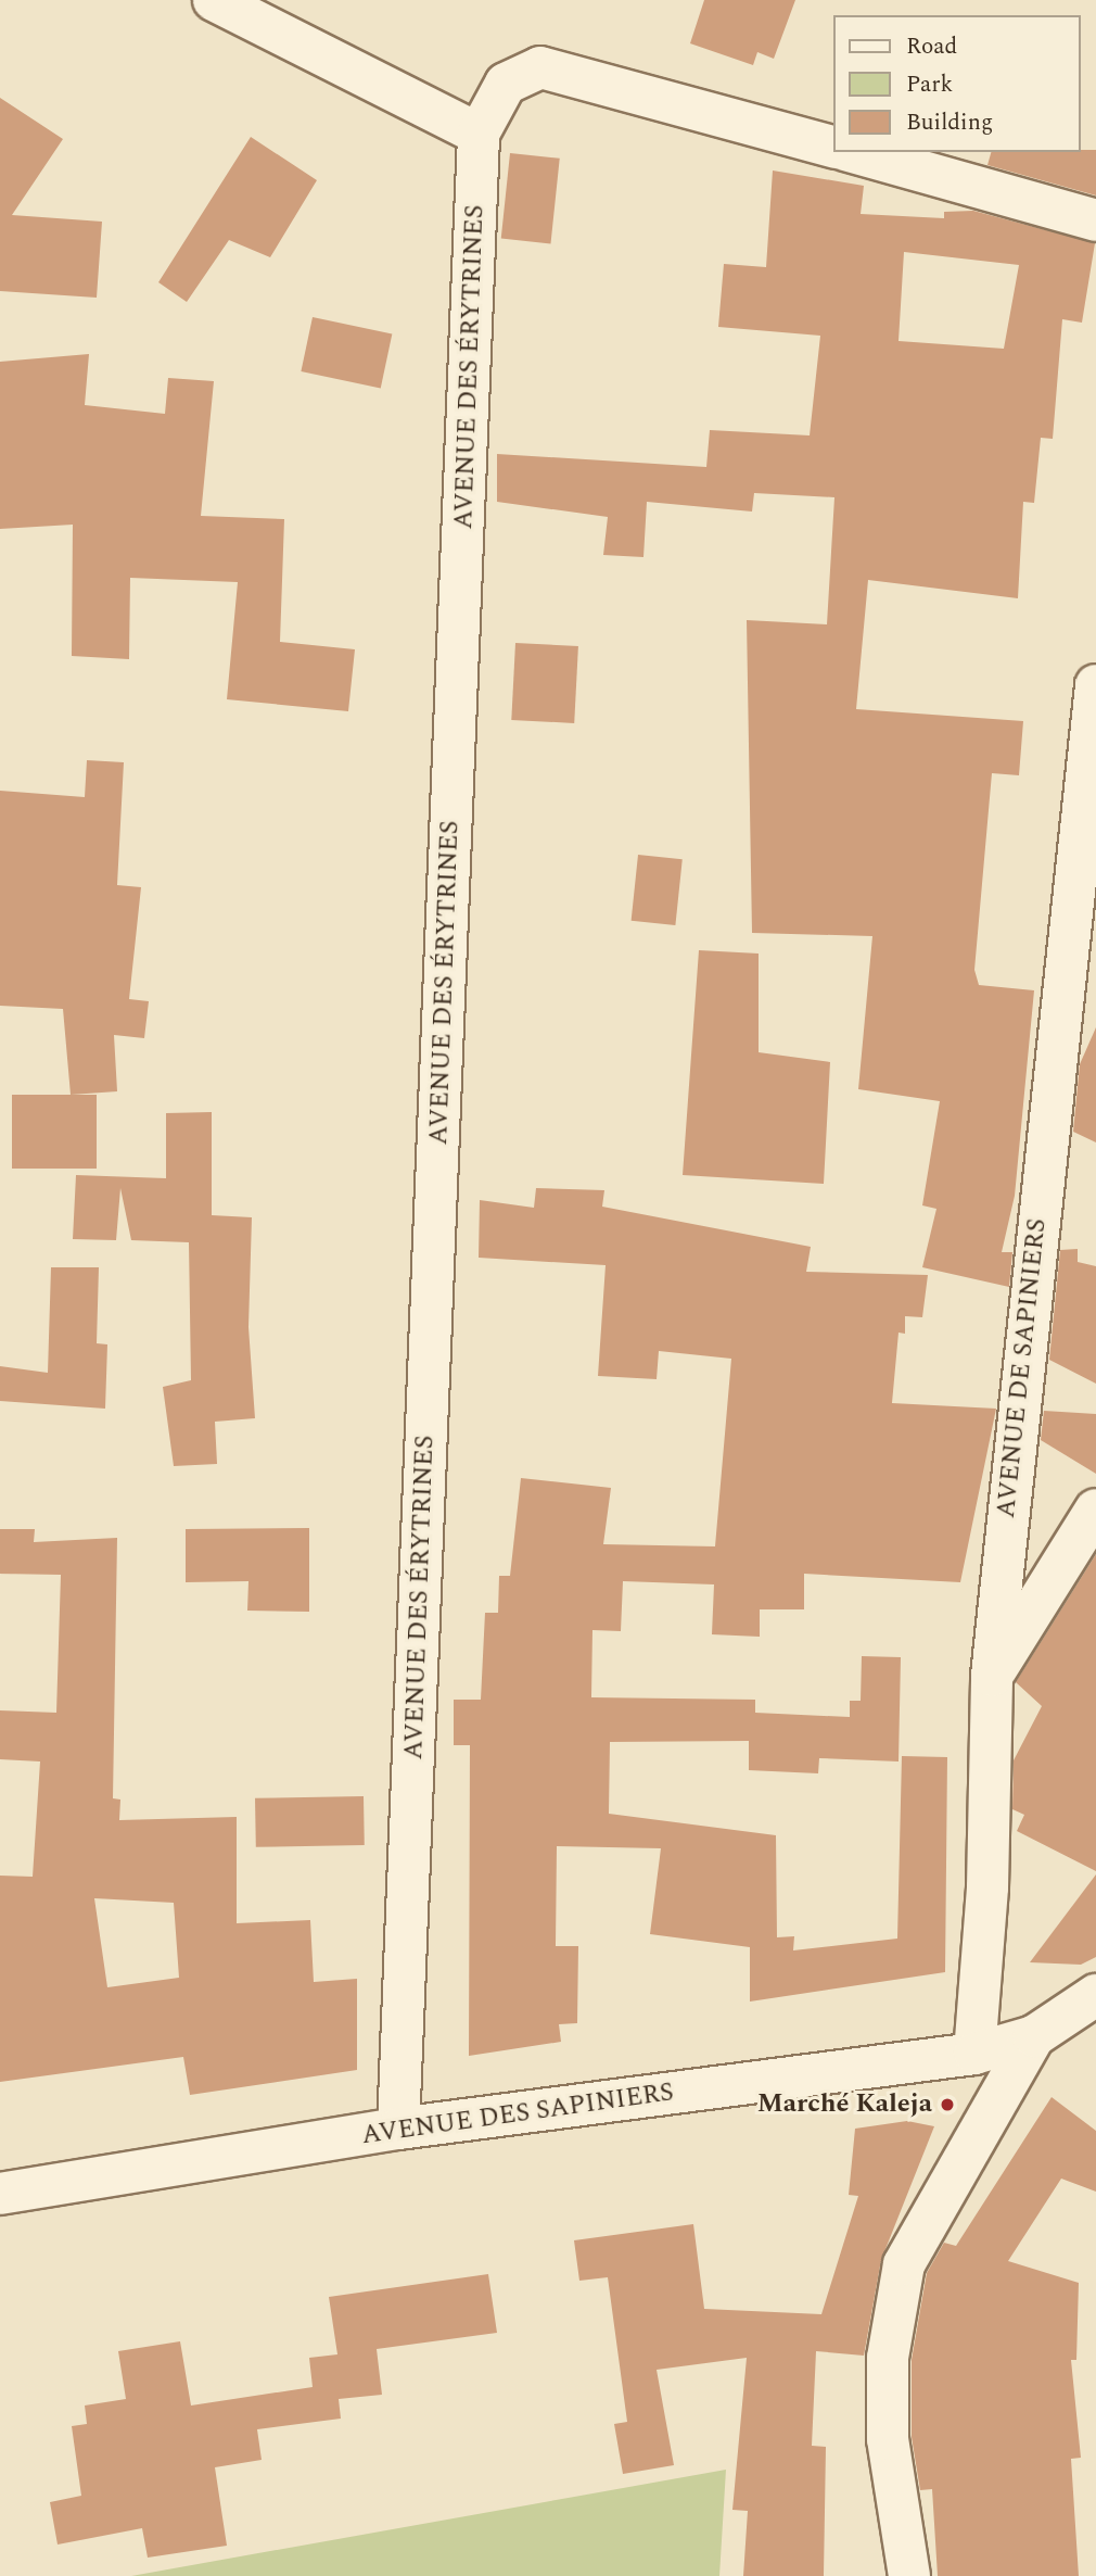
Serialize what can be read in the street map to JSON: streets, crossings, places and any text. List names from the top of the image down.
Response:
{
  "streets": {
    "street": ["AVENUE DES ÉRYTRINES", "AVENUE DE SAPINIERS", "AVENUE DES SAPINIERS"]
  },
  "crossings": [
    ["AVENUE DES ÉRYTRINES", "AVENUE DES SAPINIERS"],
    ["AVENUE DE SAPINIERS", "AVENUE DES SAPINIERS"]
  ],
  "places": ["Marché Kaleja"],
  "legend": ["Road", "Park", "Building"]
}
